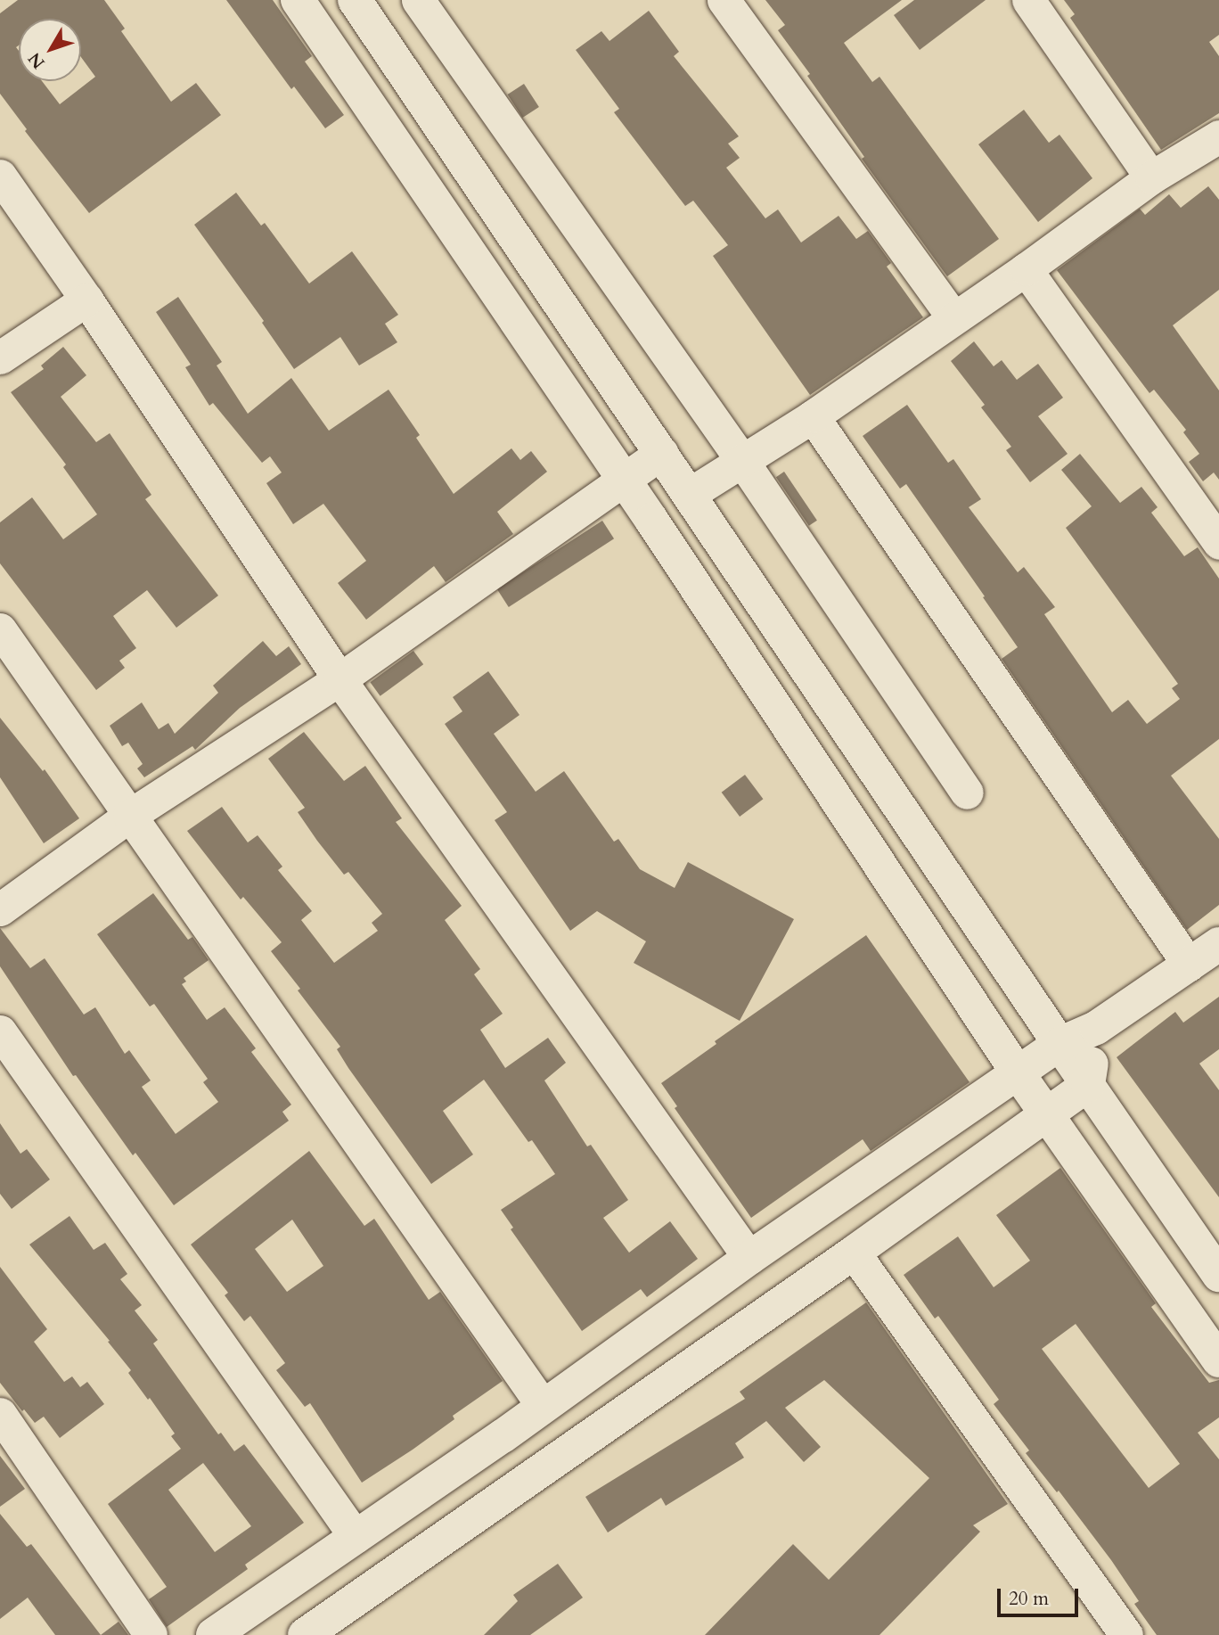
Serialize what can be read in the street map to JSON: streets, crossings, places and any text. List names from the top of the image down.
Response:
{
  "scale_bar": "20 m",
  "north": "bottom left"
}
